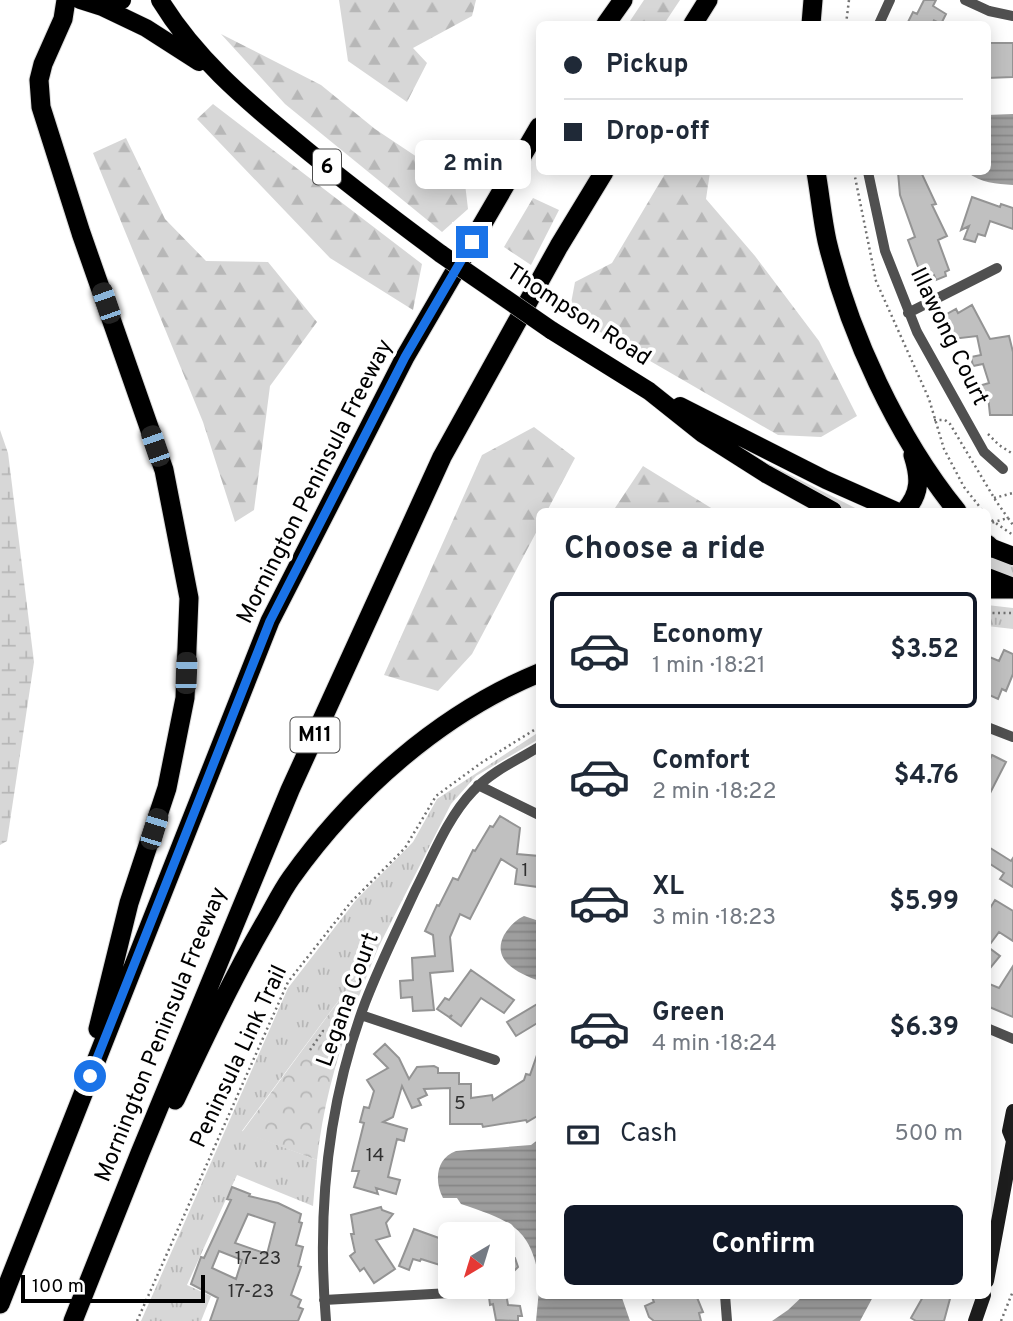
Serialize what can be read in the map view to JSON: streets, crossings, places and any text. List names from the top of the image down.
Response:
{
  "streets": {
    "highway": ["Mornington Peninsula Freeway", "M11"],
    "main road": ["6", "Thompson Road"],
    "street": ["Illawong Court", "Legana Court"],
    "path": ["Peninsula Link Trail"]
  },
  "crossings": [
    ["6", "Thompson Road"]
  ],
  "house_numbers": [
    "1",
    "5",
    "14",
    "17-23",
    "17-23"
  ],
  "scale_bar": "100 m",
  "north": "bottom left",
  "page": {
    "banner": ["Pickup", "Drop-off"],
    "bubble": "2 min",
    "heading": "Choose a ride",
    "list": [
      {
        "name": "Economy",
        "note": "1 min · 18:21",
        "value": "$3.52"
      },
      {
        "name": "Comfort",
        "note": "2 min · 18:22",
        "value": "$4.76"
      },
      {
        "name": "XL",
        "note": "3 min · 18:23",
        "value": "$5.99"
      },
      {
        "name": "Green",
        "note": "4 min · 18:24",
        "value": "$6.39"
      }
    ],
    "pay": ["Cash", "500 m"],
    "buttons": "Confirm",
    "scale": "100 m"
  }
}
